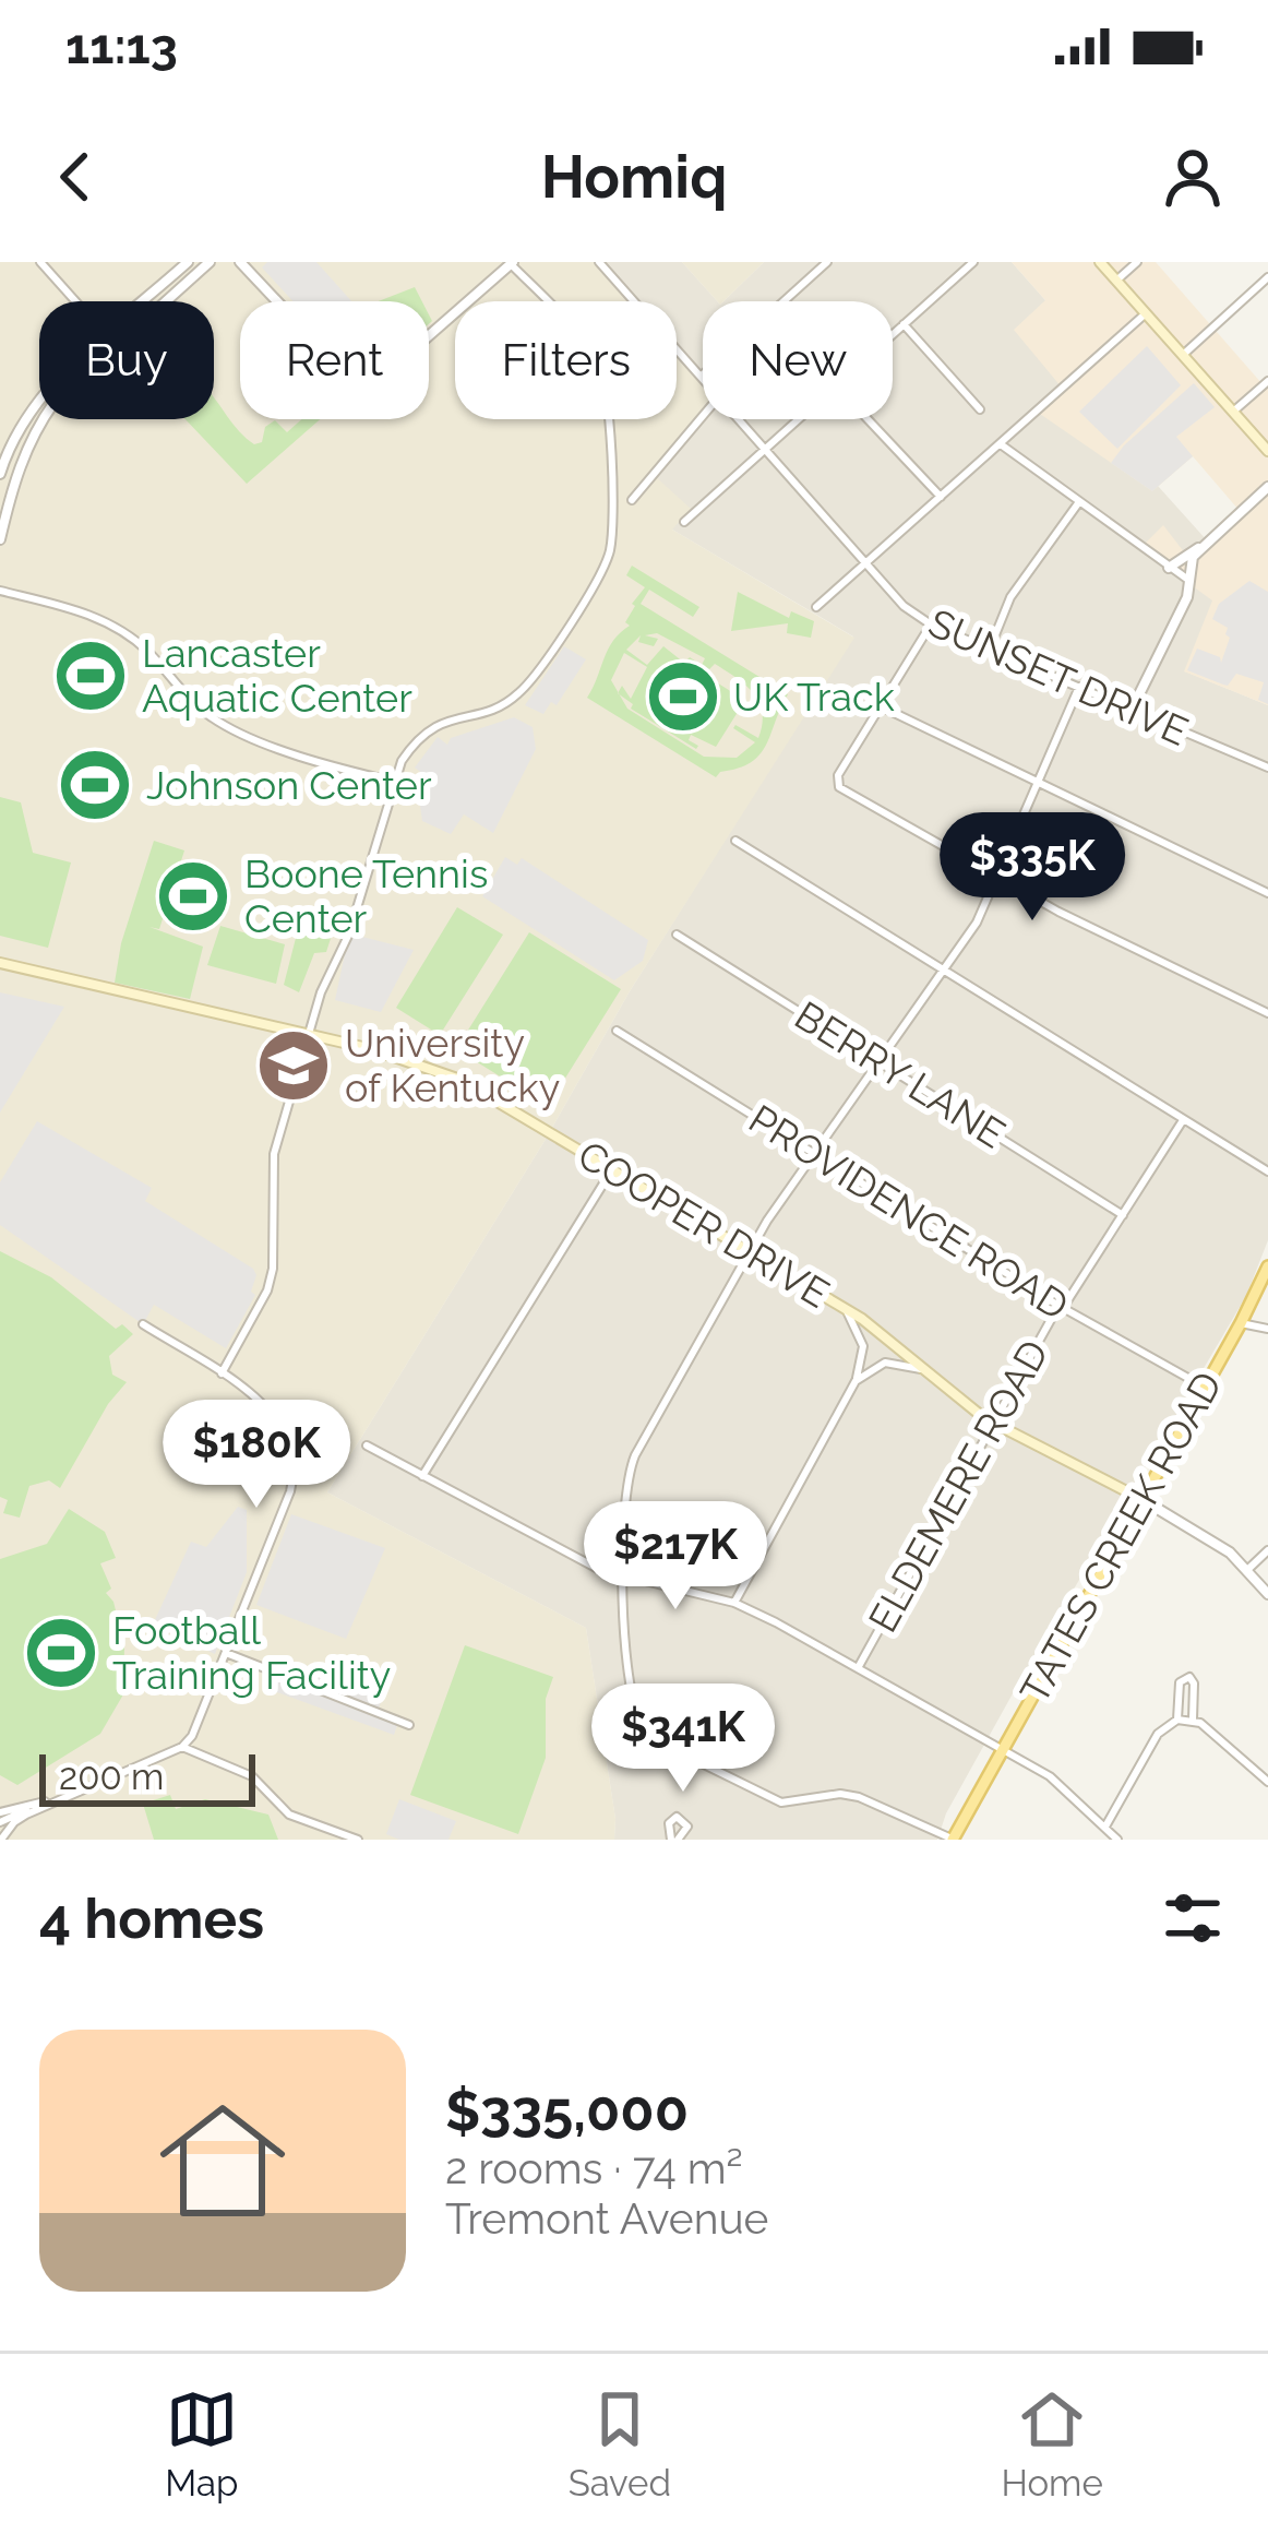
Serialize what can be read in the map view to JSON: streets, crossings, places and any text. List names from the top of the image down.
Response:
{
  "streets": {
    "main road": ["COOPER DRIVE", "TATES CREEK ROAD"],
    "street": [
      "SUNSET DRIVE",
      "BERRY LANE",
      "PROVIDENCE ROAD",
      "ELDEMERE ROAD"
    ]
  },
  "crossings": [
    ["BERRY LANE", "ELDEMERE ROAD"],
    ["PROVIDENCE ROAD", "ELDEMERE ROAD"],
    ["PROVIDENCE ROAD", "TATES CREEK ROAD"],
    ["COOPER DRIVE", "ELDEMERE ROAD"],
    ["COOPER DRIVE", "TATES CREEK ROAD"]
  ],
  "places": {
    "sports": [
      "Lancaster Aquatic Center",
      "UK Track",
      "Johnson Center",
      "Boone Tennis Center",
      "Football Training Facility"
    ],
    "school or university": ["University of Kentucky"]
  },
  "scale_bar": "200 m",
  "page": {
    "status": "11:13",
    "header": "Homiq",
    "chip": [
      "Buy",
      "Rent",
      "Filters",
      "New"
    ],
    "price": [
      "$335K",
      "$180K",
      "$217K",
      "$341K"
    ],
    "scale": "200 m",
    "heading": "4 homes",
    "list": [
      {
        "name": "$335,000",
        "note": "2 rooms · 74 m² · Tremont Avenue"
      }
    ],
    "tabs": ["Map", "Saved", "Home"]
  }
}
